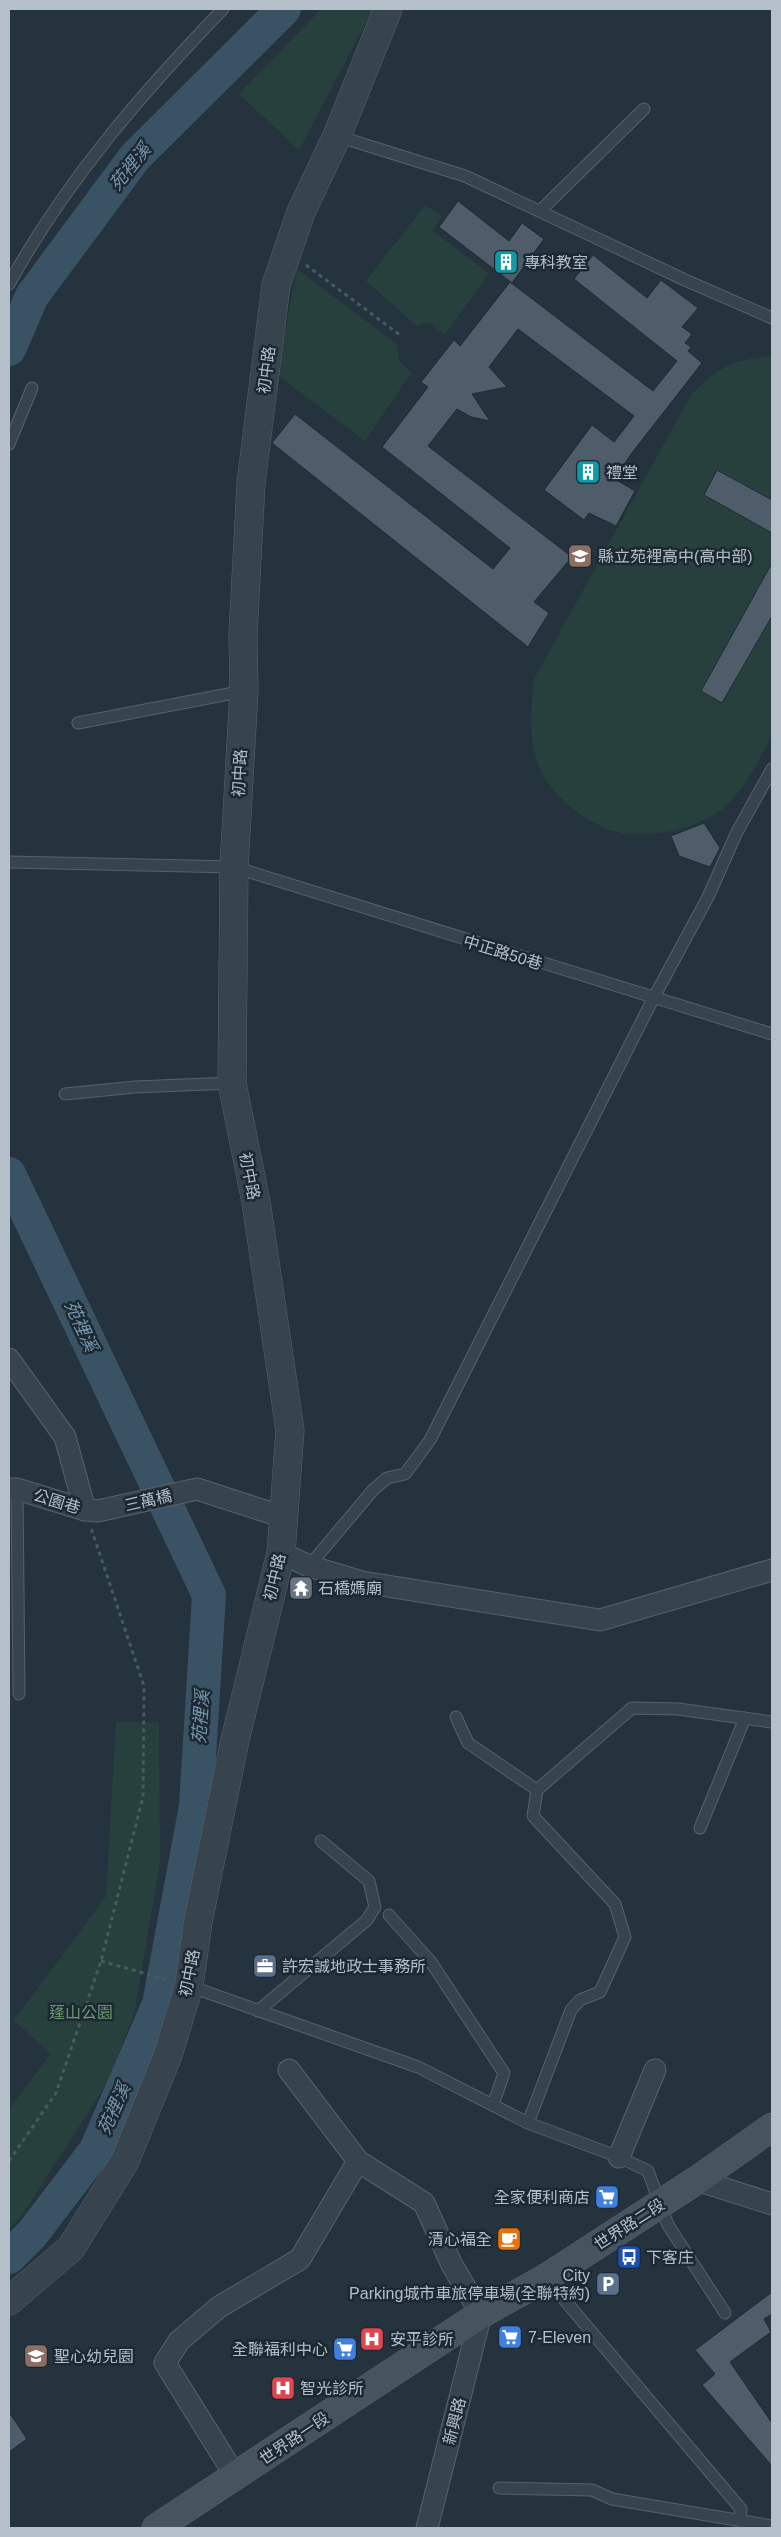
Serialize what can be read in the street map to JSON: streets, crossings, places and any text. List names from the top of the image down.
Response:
{
  "streets": {
    "main road": ["世界路二段", "世界路一段"],
    "street": [
      "初中路",
      "三萬橋",
      "公園巷",
      "新興路"
    ],
    "lane": ["中正路50巷"]
  },
  "crossings": [
    ["初中路", "中正路50巷"],
    ["初中路", "三萬橋"],
    ["三萬橋", "公園巷"],
    ["世界路二段", "新興路"],
    ["世界路二段", "世界路一段"],
    ["新興路", "世界路一段"]
  ],
  "water": ["苑裡溪"],
  "parks": ["蓬山公園"],
  "places": {
    "building": ["專科教室", "禮堂"],
    "school or university": ["縣立苑裡高中(高中部)", "聖心幼兒園"],
    "temple": ["石橋媽廟"],
    "office": ["許宏誠地政士事務所"],
    "supermarket": ["全家便利商店", "7-Eleven", "全聯福利中心"],
    "cafe": ["清心福全"],
    "bus stop": ["下客庄"],
    "parking": ["City Parking城市車旅停車場(全聯特約)"],
    "hospital": ["安平診所", "智光診所"]
  }
}
